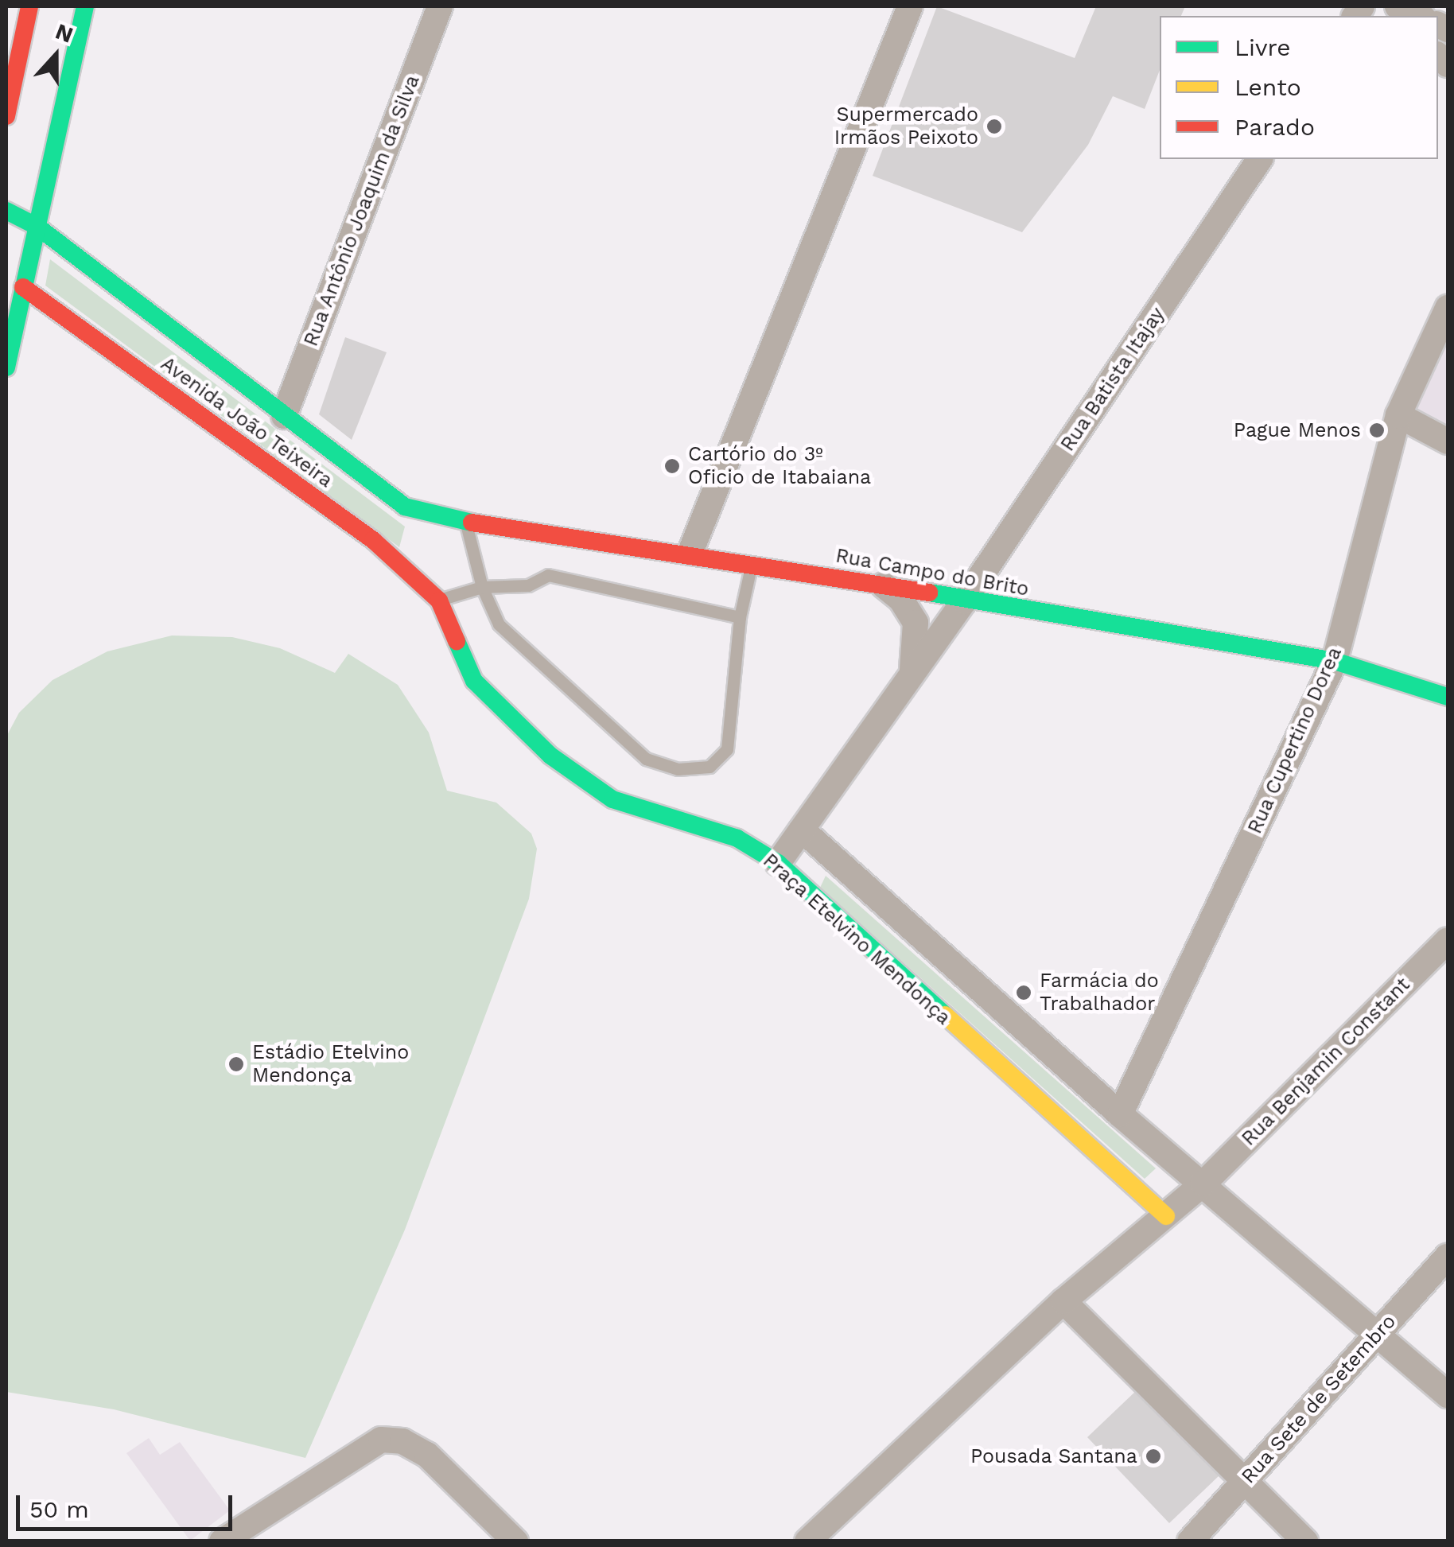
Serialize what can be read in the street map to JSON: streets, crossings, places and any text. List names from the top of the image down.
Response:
{
  "streets": {
    "street": [
      "Rua Antônio Joaquim da Silva",
      "Rua Batista Itajay",
      "Avenida João Teixeira",
      "Rua Campo do Brito",
      "Rua Cupertino Dorea",
      "Praça Etelvino Mendonça",
      "Rua Benjamin Constant",
      "Rua Sete de Setembro"
    ]
  },
  "crossings": [
    ["Rua Antônio Joaquim da Silva", "Avenida João Teixeira"],
    ["Rua Batista Itajay", "Rua Campo do Brito"],
    ["Avenida João Teixeira", "Rua Campo do Brito"],
    ["Avenida João Teixeira", "Praça Etelvino Mendonça"],
    ["Rua Campo do Brito", "Rua Cupertino Dorea"]
  ],
  "places": [
    "Supermercado Irmãos Peixoto",
    "Pague Menos",
    "Cartório do 3º Oficio de Itabaiana",
    "Farmácia do Trabalhador",
    "Estádio Etelvino Mendonça",
    "Pousada Santana"
  ],
  "legend": ["Livre", "Lento", "Parado"],
  "scale_bar": "50 m",
  "north": "top"
}
